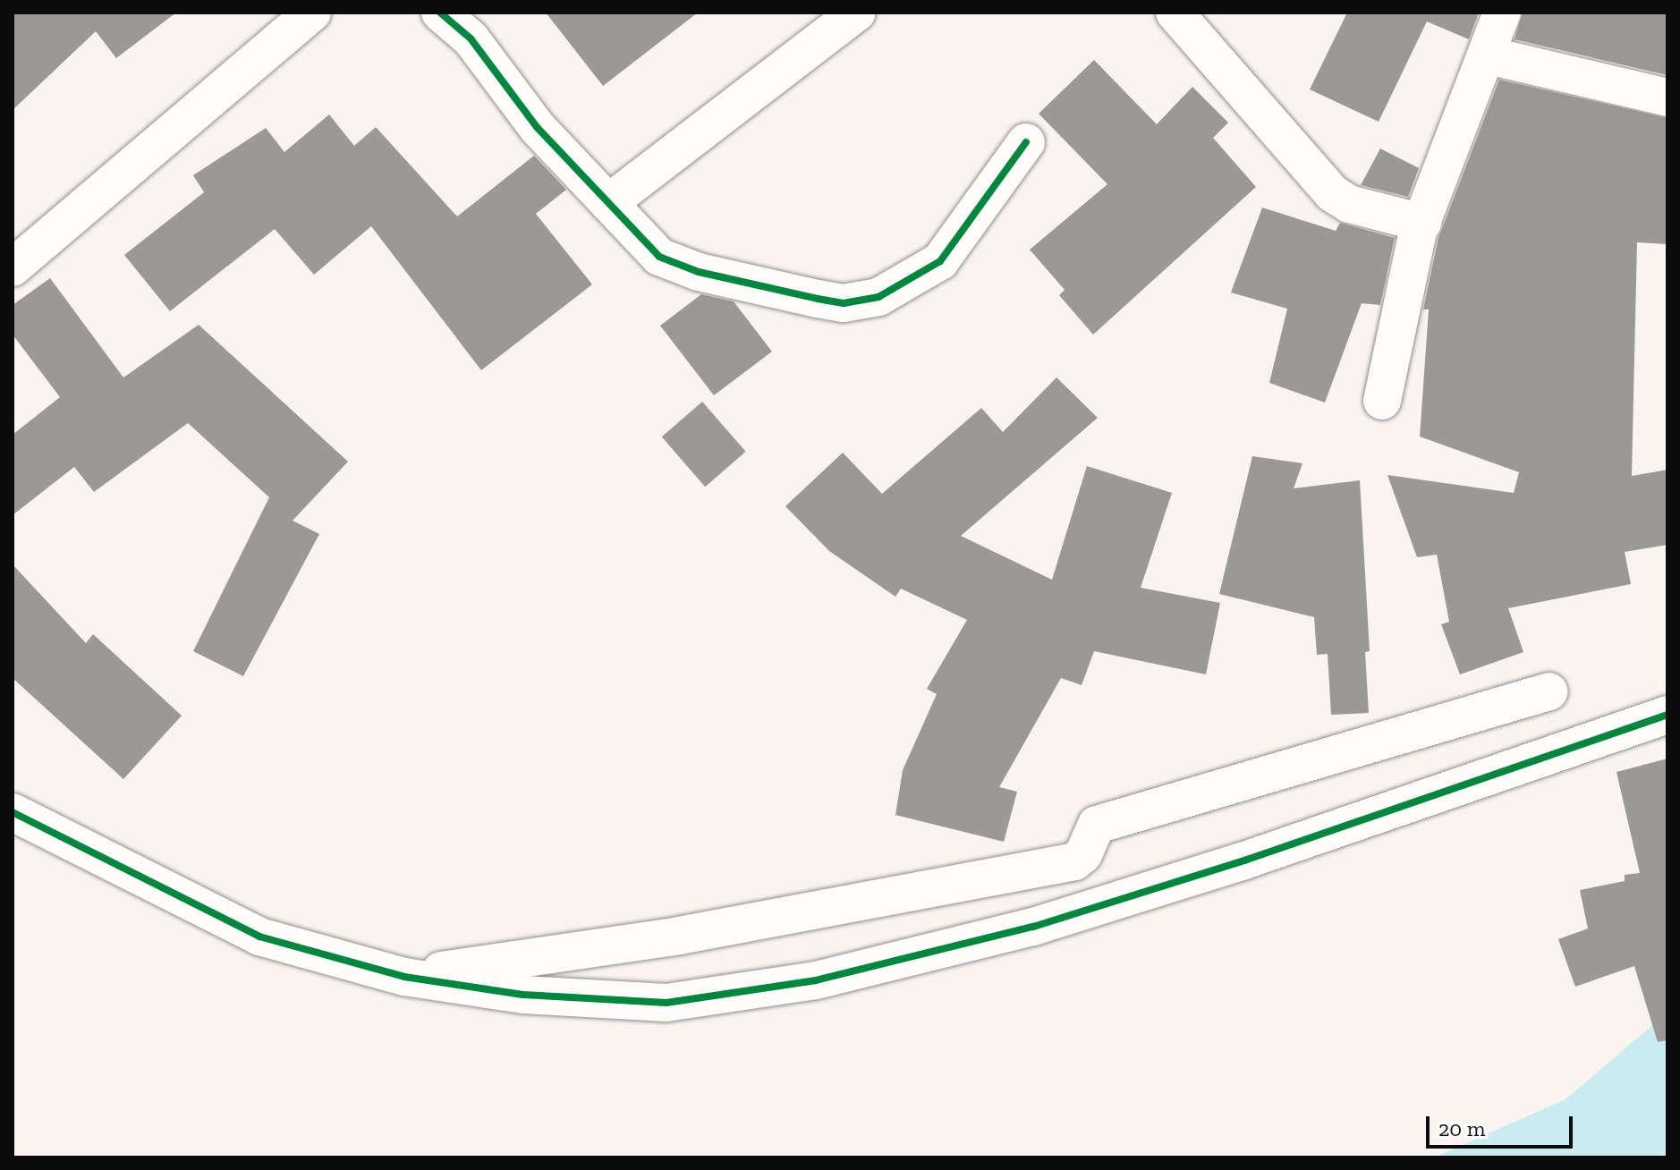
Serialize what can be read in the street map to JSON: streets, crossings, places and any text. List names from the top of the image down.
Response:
{
  "scale_bar": "20 m"
}
